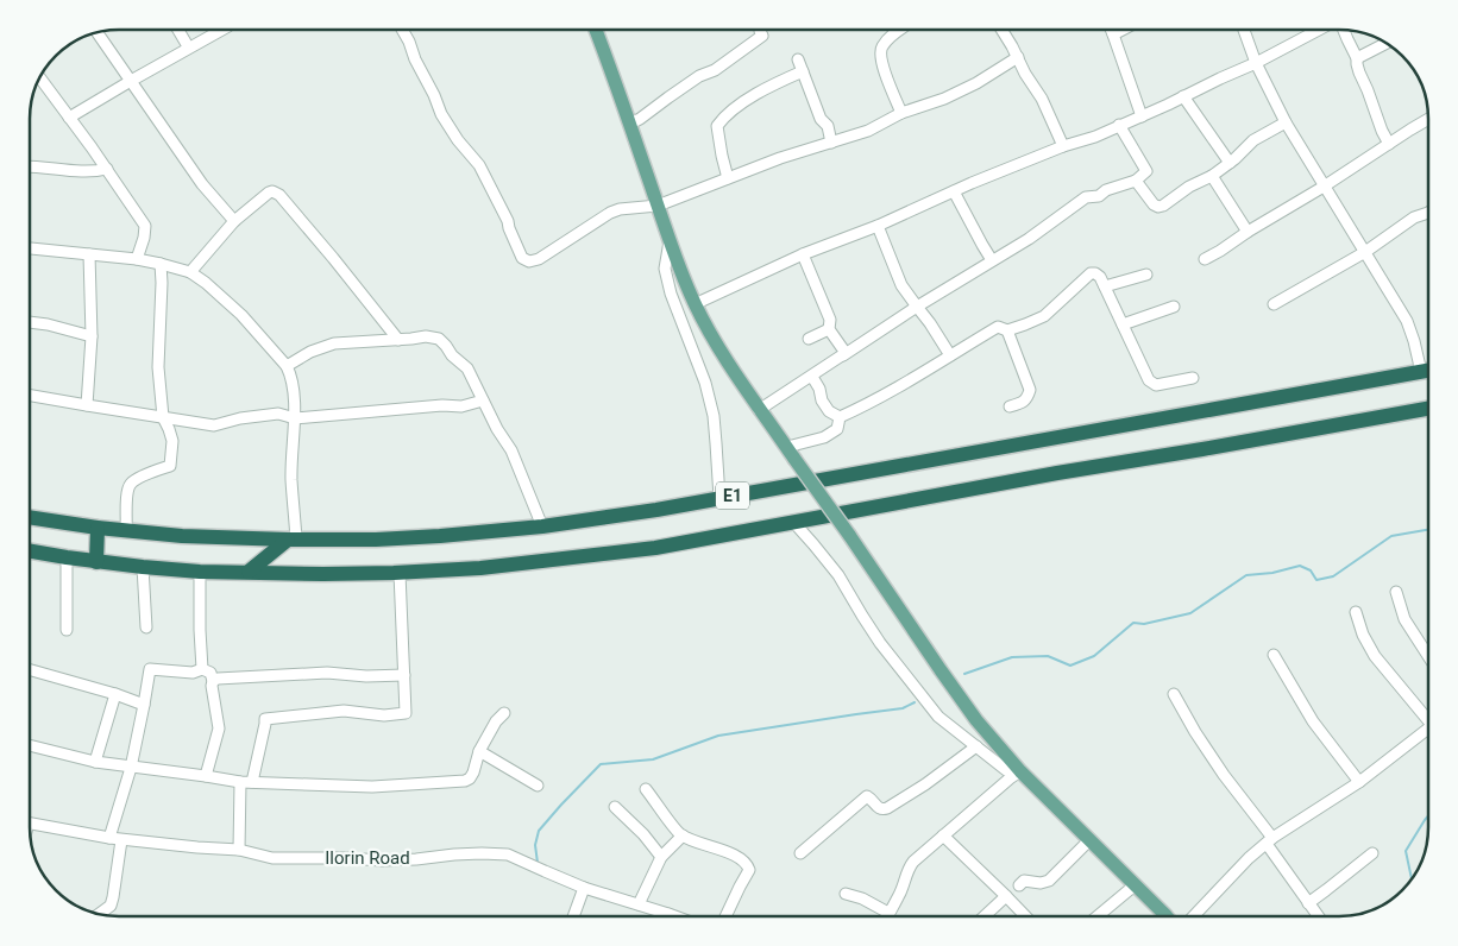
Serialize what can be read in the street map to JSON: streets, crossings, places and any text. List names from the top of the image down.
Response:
{
  "streets": {
    "highway": ["E1"],
    "street": ["Ilorin Road"]
  }
}
